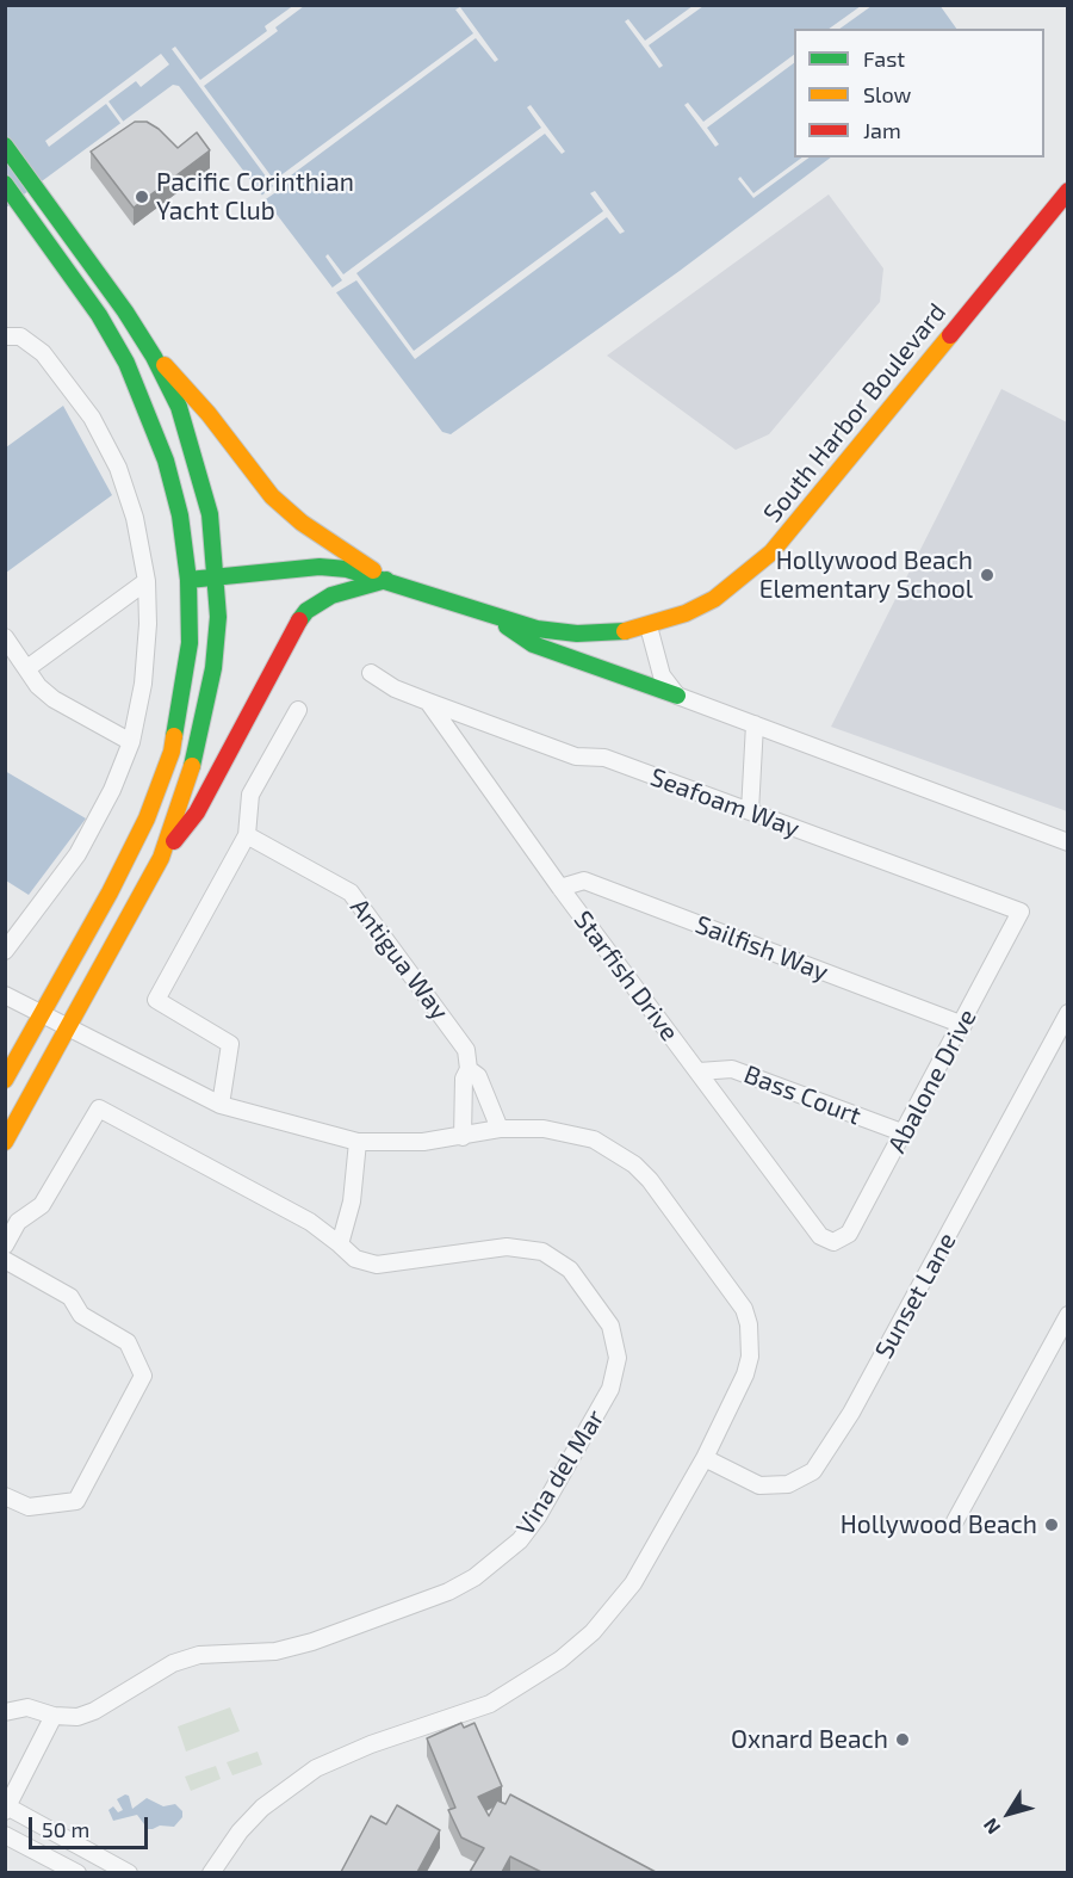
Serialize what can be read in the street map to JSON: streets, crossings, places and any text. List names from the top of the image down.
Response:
{
  "streets": {
    "main road": ["South Harbor Boulevard"],
    "street": [
      "Seafoam Way",
      "Sailfish Way",
      "Antigua Way",
      "Starfish Drive",
      "Abalone Drive",
      "Bass Court",
      "Sunset Lane",
      "Vina del Mar"
    ]
  },
  "crossings": [
    ["Seafoam Way", "Starfish Drive"],
    ["Seafoam Way", "Abalone Drive"],
    ["Sailfish Way", "Starfish Drive"],
    ["Sailfish Way", "Abalone Drive"],
    ["Starfish Drive", "Abalone Drive"],
    ["Starfish Drive", "Bass Court"],
    ["Abalone Drive", "Bass Court"]
  ],
  "places": [
    "Pacific Corinthian Yacht Club",
    "Hollywood Beach Elementary School",
    "Hollywood Beach",
    "Oxnard Beach"
  ],
  "legend": ["Fast", "Slow", "Jam"],
  "scale_bar": "50 m",
  "north": "bottom left"
}
